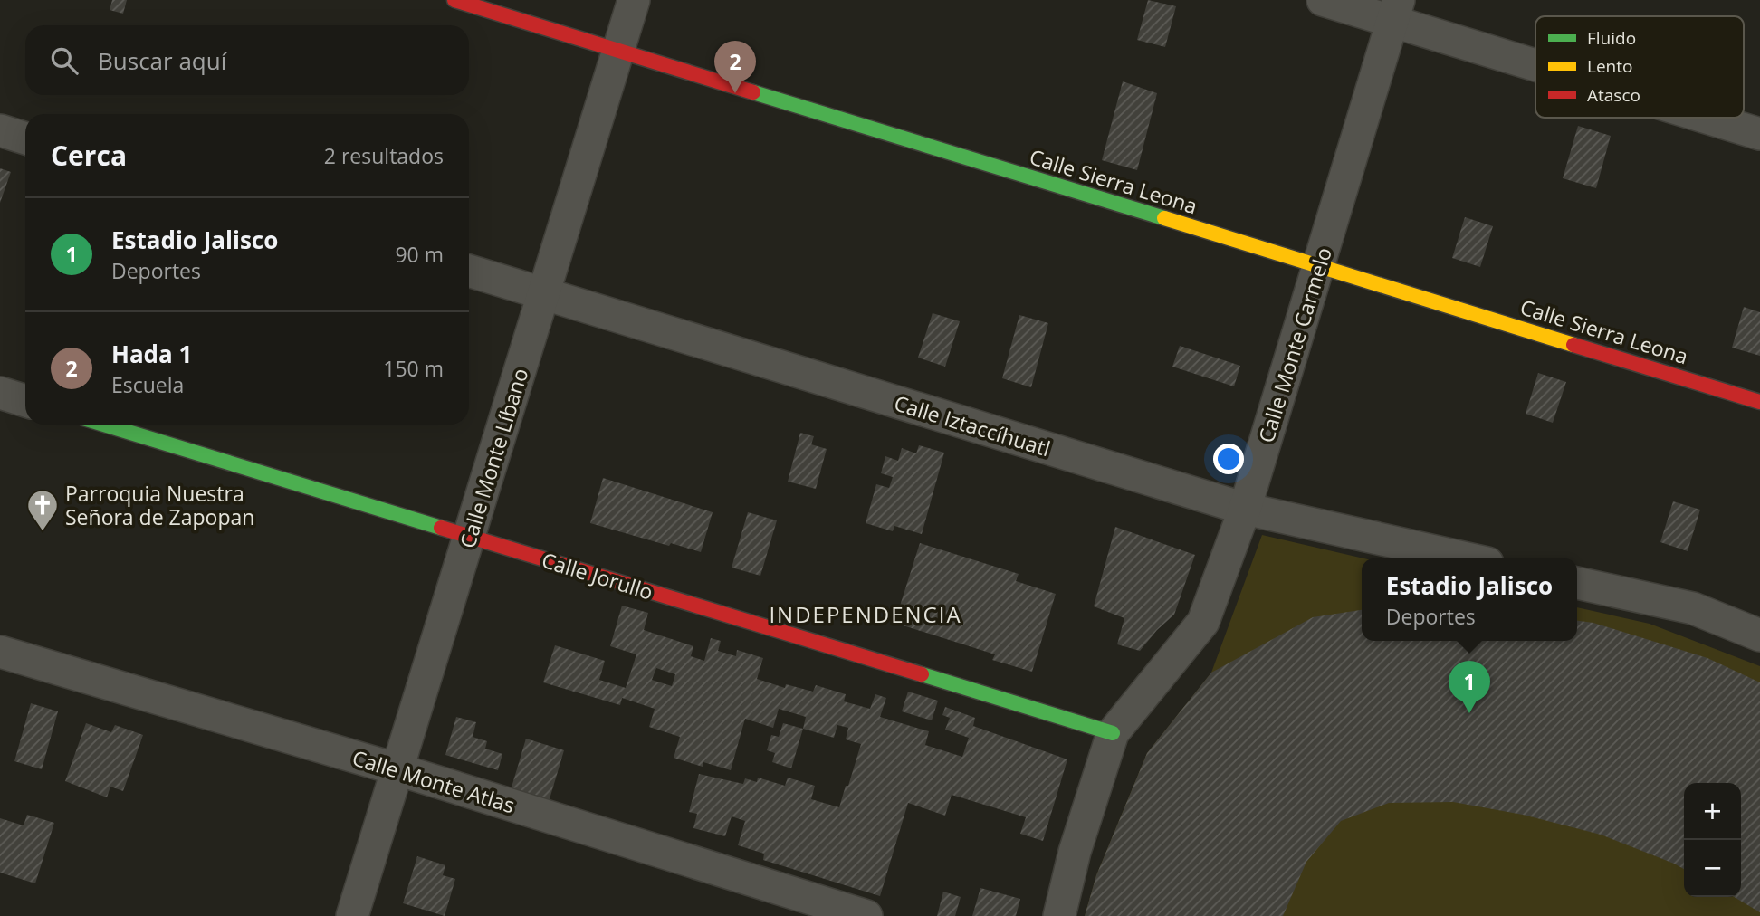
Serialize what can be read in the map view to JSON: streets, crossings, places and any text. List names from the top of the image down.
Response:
{
  "streets": {
    "street": [
      "Calle Sierra Leona",
      "Calle Monte Carmelo",
      "Calle Iztaccíhuatl",
      "Calle Monte Líbano",
      "Calle Jorullo",
      "Calle Monte Atlas"
    ]
  },
  "crossings": [
    ["Calle Sierra Leona", "Calle Monte Carmelo"],
    ["Calle Sierra Leona", "Calle Monte Líbano"],
    ["Calle Monte Carmelo", "Calle Iztaccíhuatl"],
    ["Calle Monte Carmelo", "Calle Jorullo"],
    ["Calle Iztaccíhuatl", "Calle Monte Líbano"],
    ["Calle Monte Líbano", "Calle Jorullo"],
    ["Calle Monte Líbano", "Calle Monte Atlas"]
  ],
  "districts": ["INDEPENDENCIA"],
  "places": {
    "church": ["Parroquia Nuestra Señora de Zapopan"]
  },
  "legend": ["Fluido", "Lento", "Atasco"],
  "page": {
    "search": "Buscar aquí",
    "pins": ["2", "1"],
    "heading": ["Cerca", "2 resultados"],
    "list": [
      {
        "mark": "1",
        "name": "Estadio Jalisco",
        "note": "Deportes",
        "value": "90 m"
      },
      {
        "mark": "2",
        "name": "Hada 1",
        "note": "Escuela",
        "value": "150 m"
      }
    ],
    "popup": ["Estadio Jalisco", "Deportes"],
    "map_buttons": ["+", "−"]
  }
}
